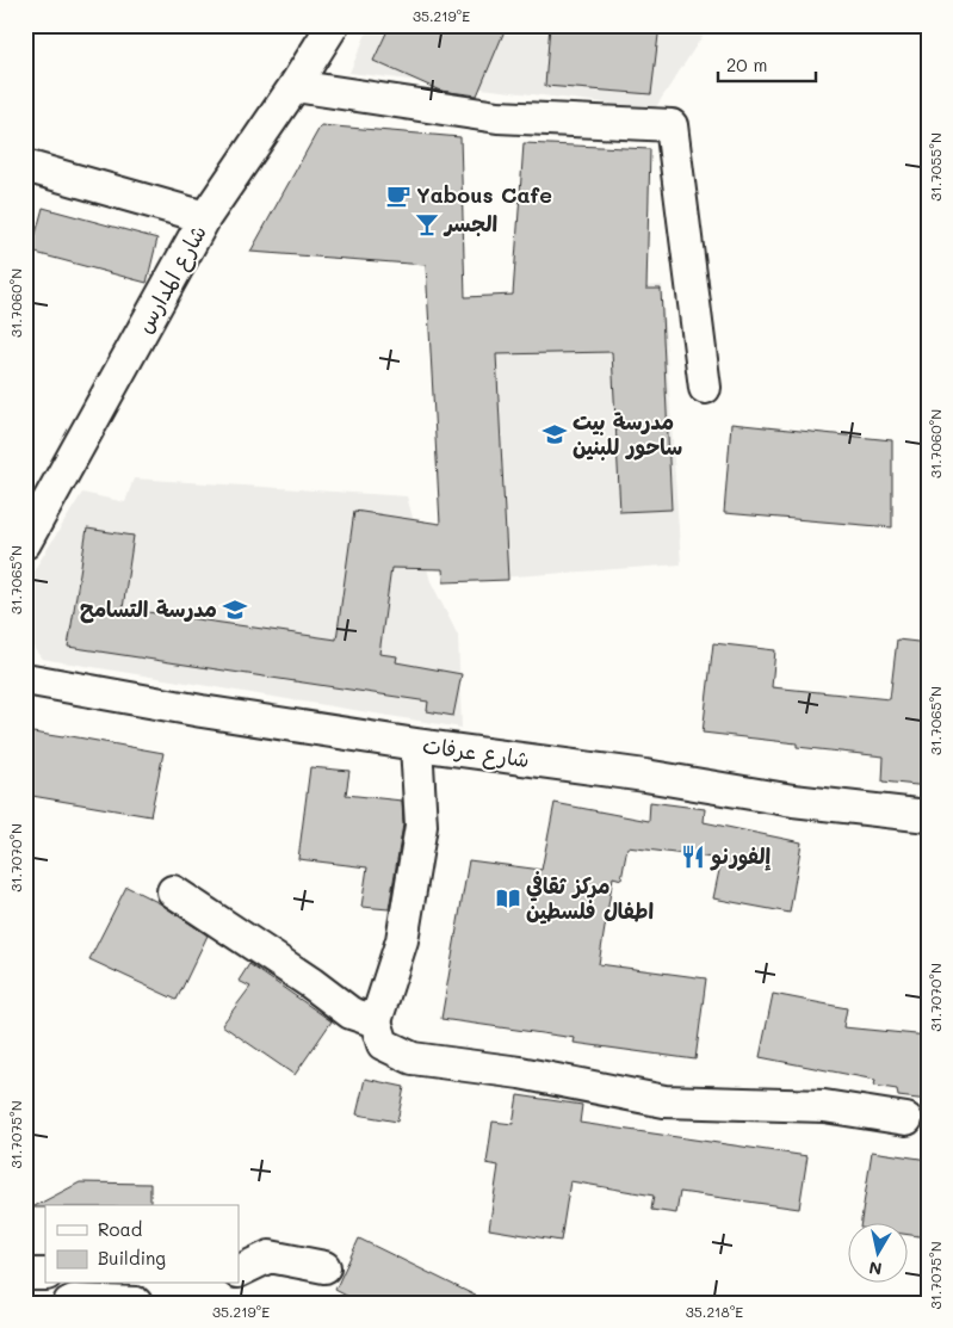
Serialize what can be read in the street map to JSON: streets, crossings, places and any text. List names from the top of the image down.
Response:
{
  "streets": {
    "street": ["شارع المدارس", "شارع عرفات"]
  },
  "places": {
    "cafe": ["Yabous Cafe"],
    "bar": ["الجسر"],
    "school or university": ["مدرسة بيت ساحور للبنين", "مدرسة التسامح"],
    "restaurant": ["إلفورنو"],
    "library": ["مركز ثقافي اطفال فلسطين"]
  },
  "legend": ["Road", "Building"],
  "scale_bar": "20 m",
  "north": "bottom",
  "coordinates": [
    "35.219°E",
    "31.7055°N",
    "31.7060°N",
    "31.7065°N",
    "31.7070°N",
    "31.7075°N",
    "35.218°E"
  ]
}
